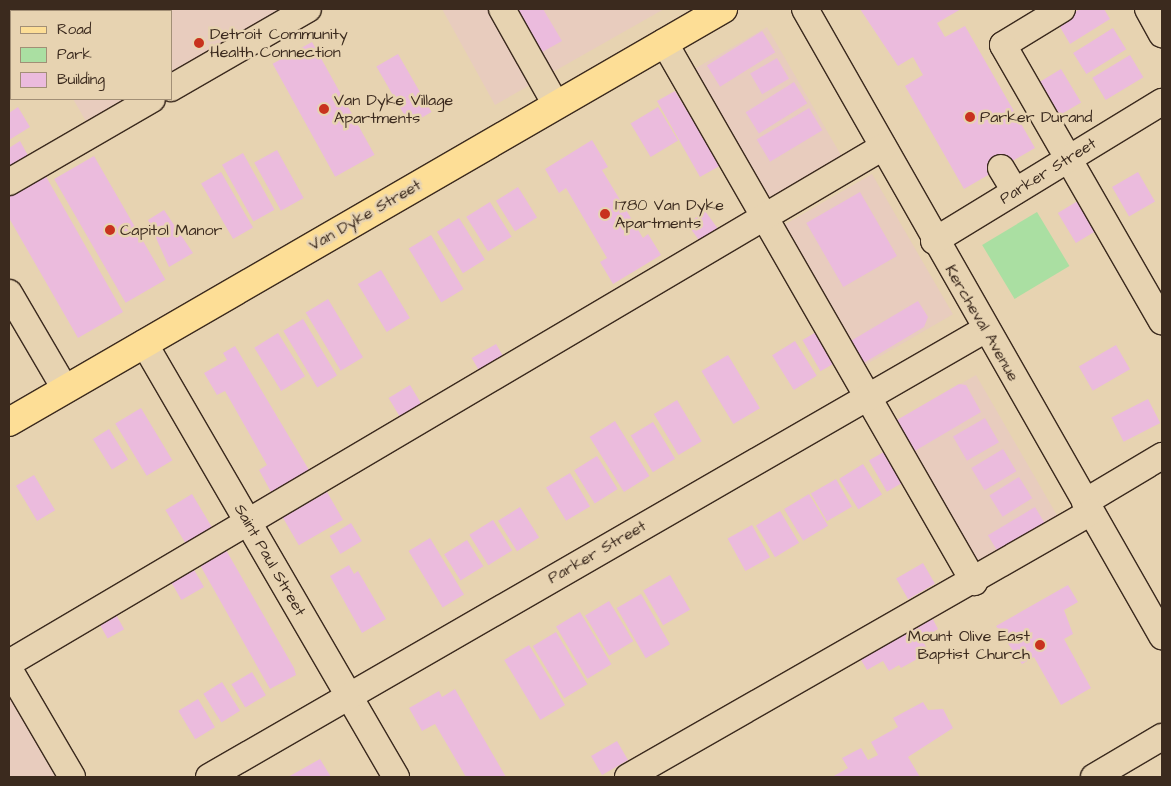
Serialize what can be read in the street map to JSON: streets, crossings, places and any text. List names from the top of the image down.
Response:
{
  "streets": {
    "main road": ["Van Dyke Street"],
    "street": ["Parker Street", "Kercheval Avenue", "Saint Paul Street"]
  },
  "crossings": [
    ["Parker Street", "Kercheval Avenue"],
    ["Parker Street", "Saint Paul Street"],
    ["Van Dyke Street", "Saint Paul Street"]
  ],
  "places": [
    "Detroit Community Health Connection",
    "Van Dyke Village Apartments",
    "Parker Durand",
    "1780 Van Dyke Apartments",
    "Capitol Manor",
    "Mount Olive East Baptist Church"
  ],
  "legend": ["Road", "Park", "Building"]
}
